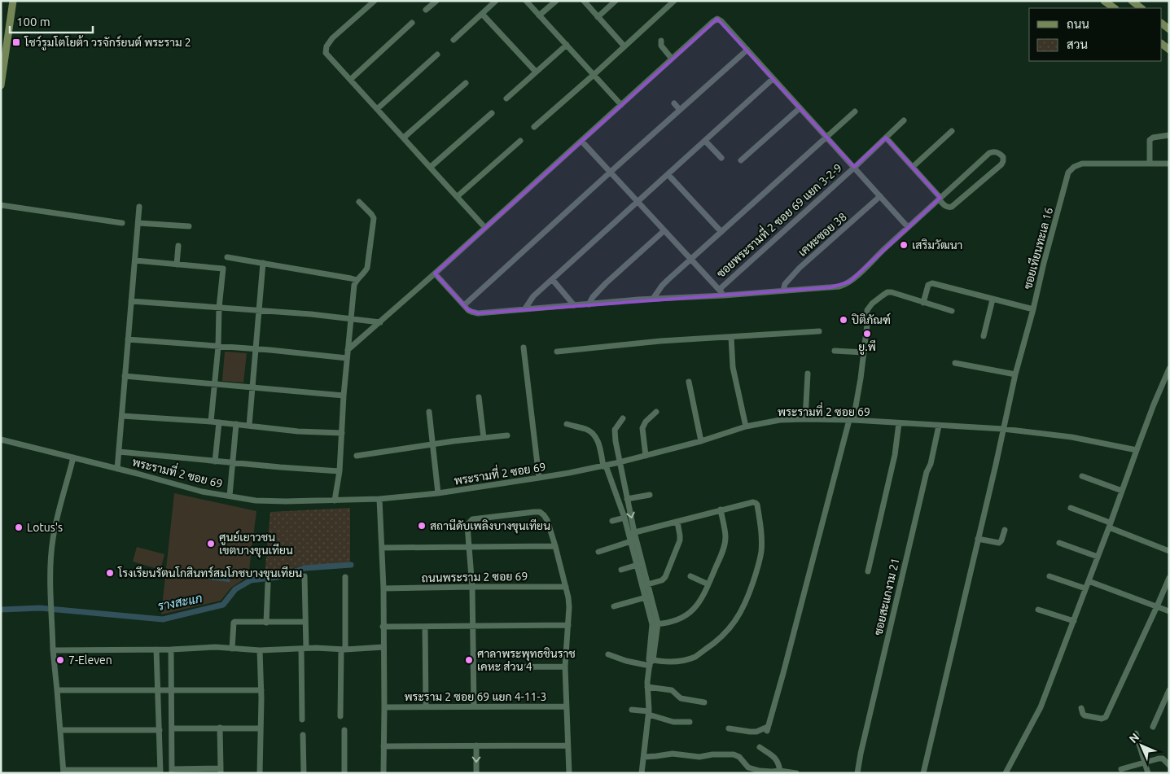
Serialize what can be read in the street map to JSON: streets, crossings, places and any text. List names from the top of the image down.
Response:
{
  "streets": {
    "street": [
      "ซอยพระรามที่ 2 ซอย 69 แยก 3-2-9",
      "เคหะซอย 38",
      "ซอยเทียนทะเล 16",
      "พระรามที่ 2 ซอย 69",
      "ถนนพระราม 2 ซอย 69",
      "ซอยสะแกงาม 21",
      "พระราม 2 ซอย 69 แยก 4-11-3"
    ]
  },
  "crossings": [
    ["ซอยเทียนทะเล 16", "พระรามที่ 2 ซอย 69"],
    ["พระรามที่ 2 ซอย 69", "ซอยสะแกงาม 21"]
  ],
  "water": ["รางสะแก"],
  "places": {
    "transit": ["โชว์รูมโตโยต้า วรจักร์ยนต์ พระราม 2"],
    "other": [
      "เสริมวัฒนา",
      "ปิติภัณฑ์",
      "ยู.พี",
      "สถานีดับเพลิงบางขุนเทียน",
      "Lotus's",
      "ศูนย์เยาวชน เขตบางขุนเทียน",
      "โรงเรียนรัตนโกสินทร์สมโภชบางขุนเทียน",
      "7-Eleven",
      "ศาลาพระพุทธชินราช เคหะ ส่วน 4"
    ]
  },
  "legend": ["ถนน", "สวน"],
  "scale_bar": "100 m",
  "north": "top left"
}
